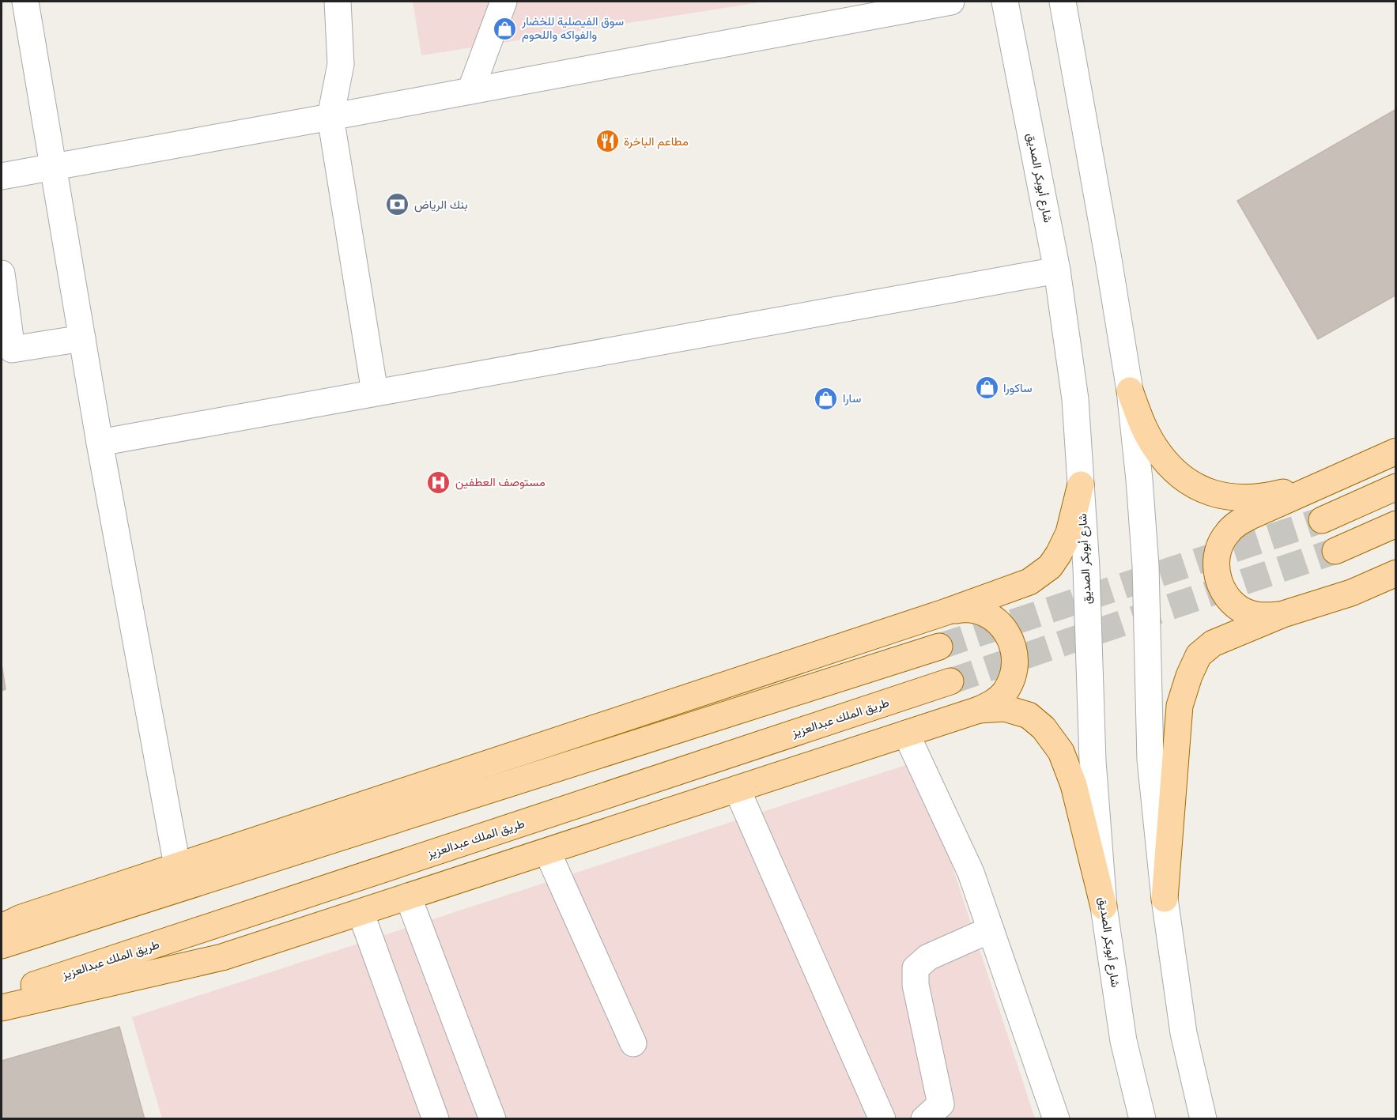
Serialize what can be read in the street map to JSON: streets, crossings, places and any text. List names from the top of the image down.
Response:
{
  "streets": {
    "main road": ["طريق الملك عبدالعزيز"],
    "street": ["شارع أبوبكر الصديق"]
  },
  "places": {
    "shop": ["سوق الفيصلية للخضار والفواكه واللحوم", "ساكورا", "سارا"],
    "restaurant": ["مطاعم الباخرة"],
    "bank": ["بنك الرياض"],
    "hospital": ["مستوصف العطفين"]
  }
}
